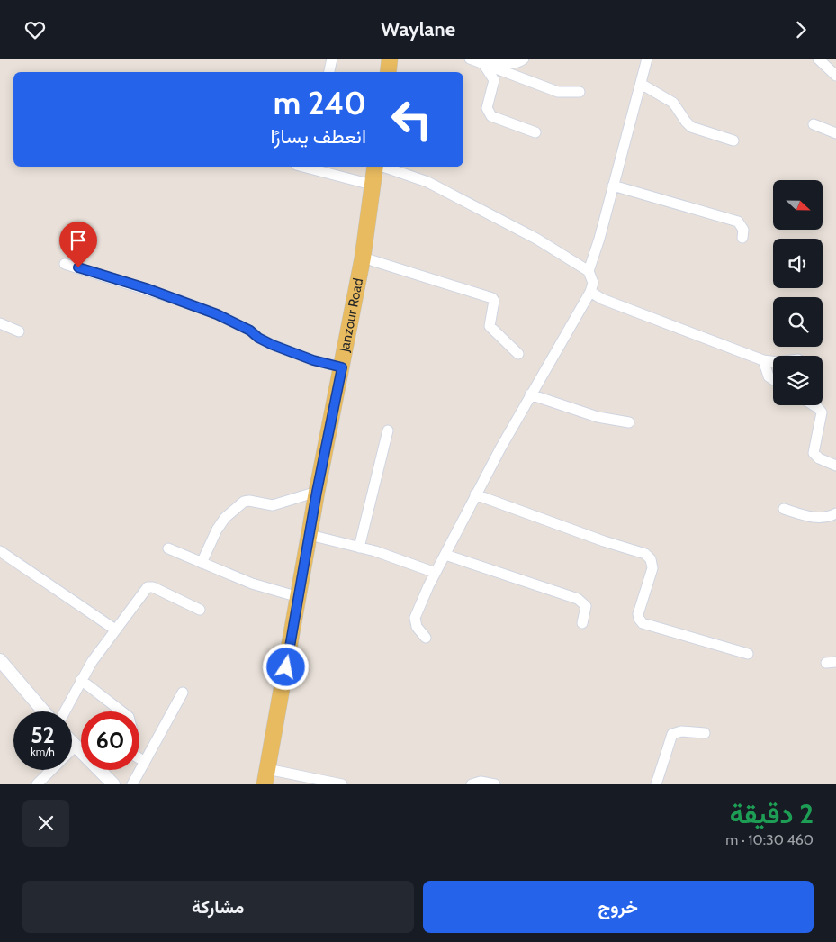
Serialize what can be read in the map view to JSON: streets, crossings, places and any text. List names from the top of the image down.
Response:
{
  "streets": {
    "main road": ["Janzour Road"]
  },
  "north": "right",
  "page": {
    "header": "Waylane",
    "turn": ["240 m", "انعطف يسارًا"],
    "speed": "52 km/h",
    "limit": "60",
    "heading": ["2 دقيقة", "460 m · 10:30"],
    "buttons": ["خروج", "مشاركة"]
  }
}
